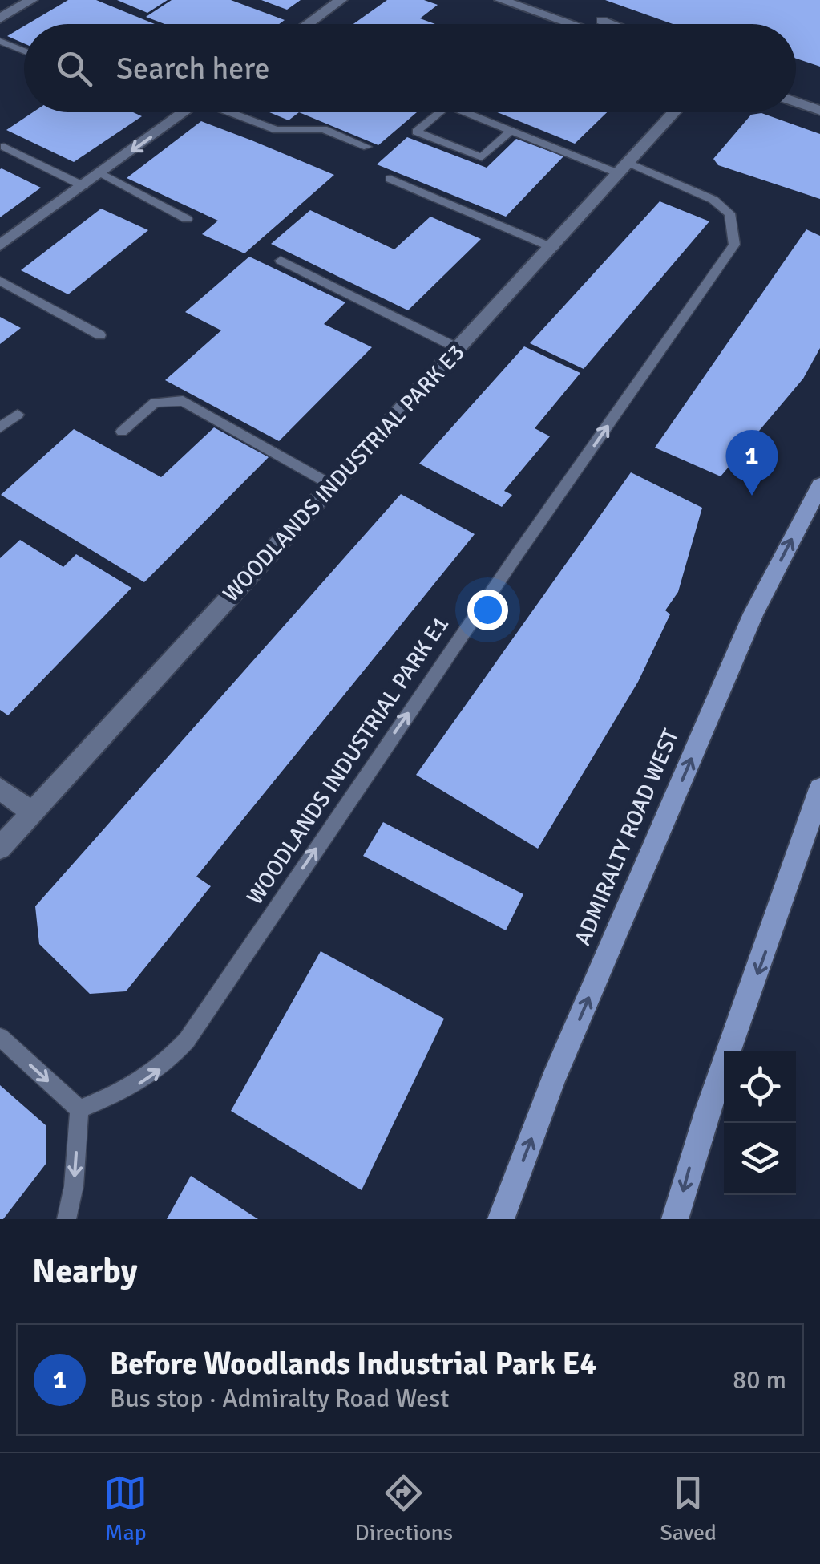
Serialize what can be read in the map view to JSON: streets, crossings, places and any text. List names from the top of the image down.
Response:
{
  "streets": {
    "main road": ["ADMIRALTY ROAD WEST"],
    "street": ["WOODLANDS INDUSTRIAL PARK E3"],
    "lane": ["WOODLANDS INDUSTRIAL PARK E1"]
  },
  "crossings": [
    ["WOODLANDS INDUSTRIAL PARK E3", "WOODLANDS INDUSTRIAL PARK E1"]
  ],
  "one_way": ["WOODLANDS INDUSTRIAL PARK E1"],
  "page": {
    "search": "Search here",
    "pins": "1",
    "heading": "Nearby",
    "list": [
      {
        "mark": "1",
        "name": "Before Woodlands Industrial Park E4",
        "note": "Bus stop · Admiralty Road West",
        "value": "80 m"
      }
    ],
    "nav": ["Map", "Directions", "Saved"]
  }
}
